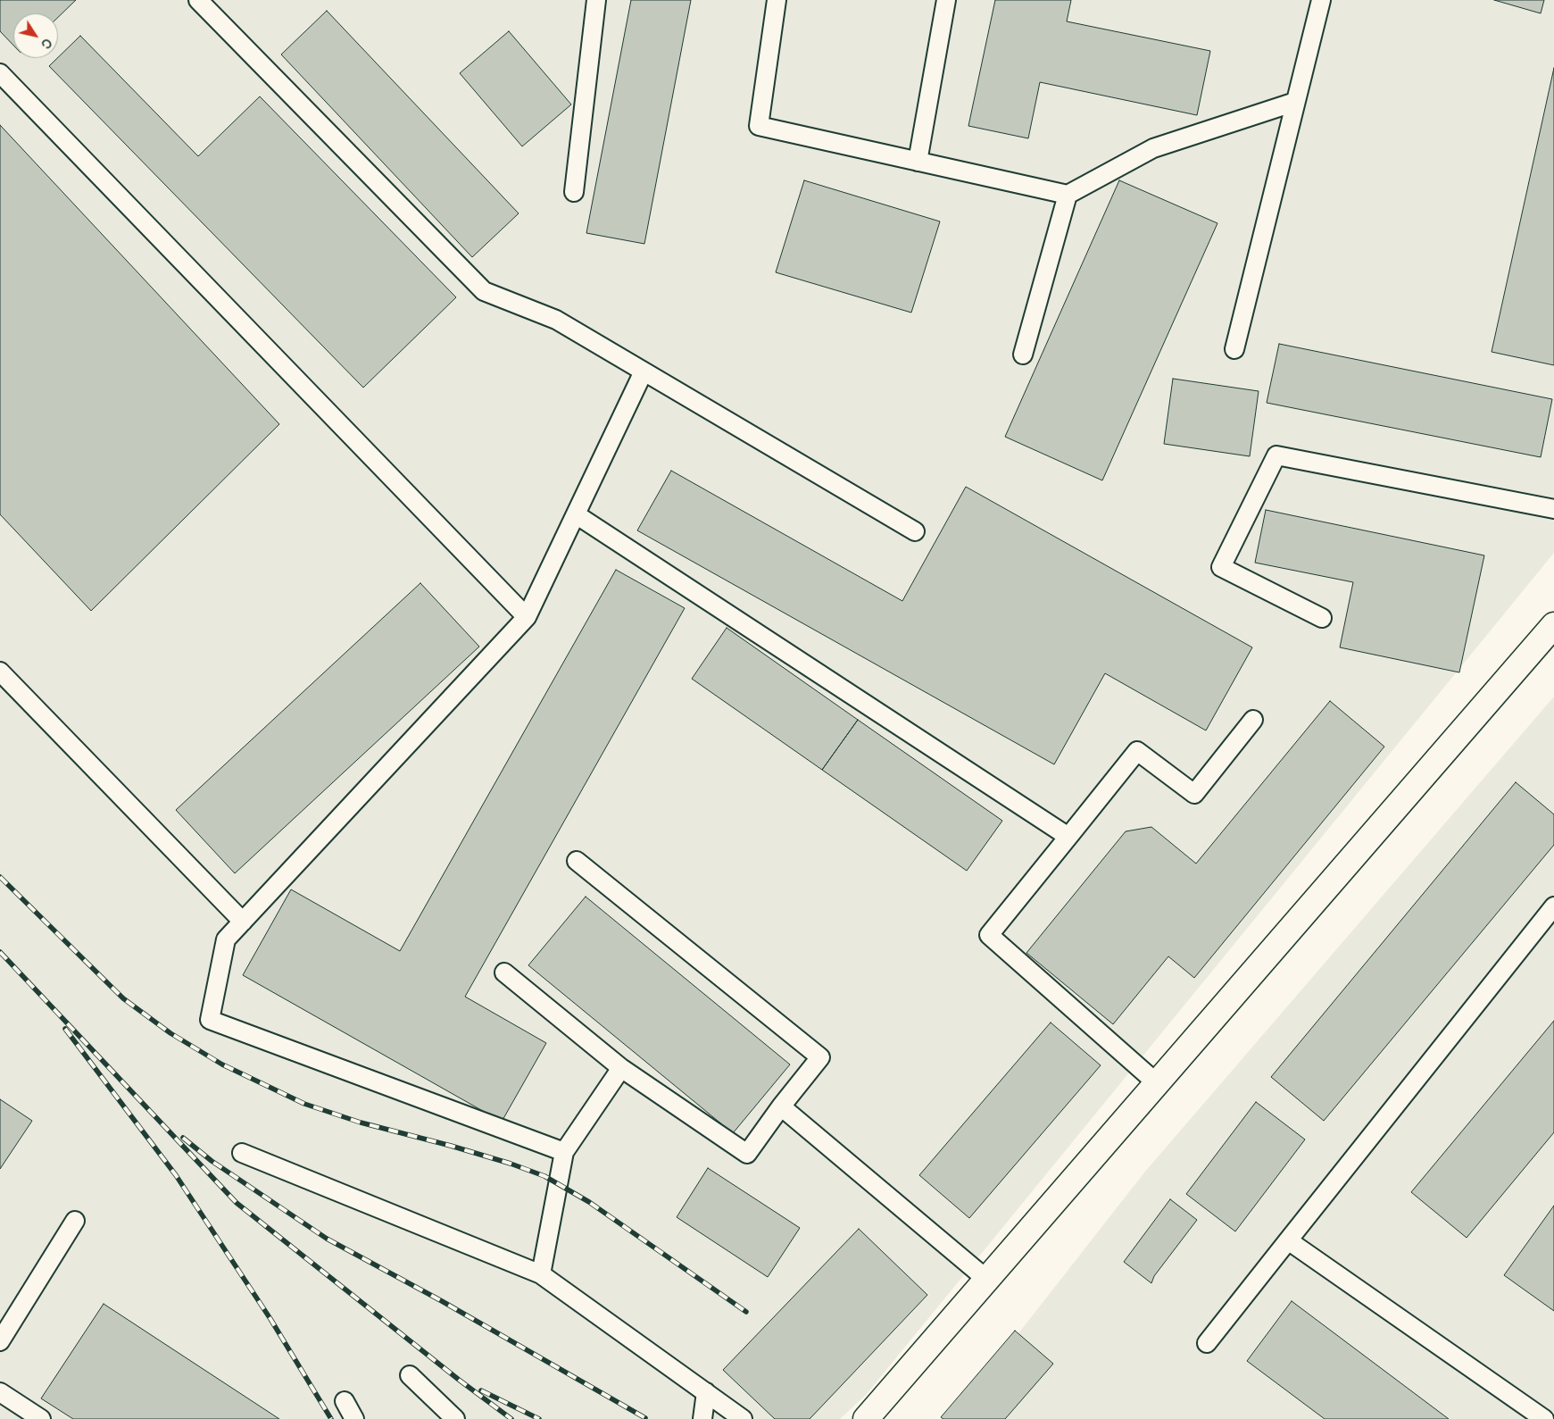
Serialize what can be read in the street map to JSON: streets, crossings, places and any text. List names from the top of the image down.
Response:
{
  "north": "bottom right"
}
